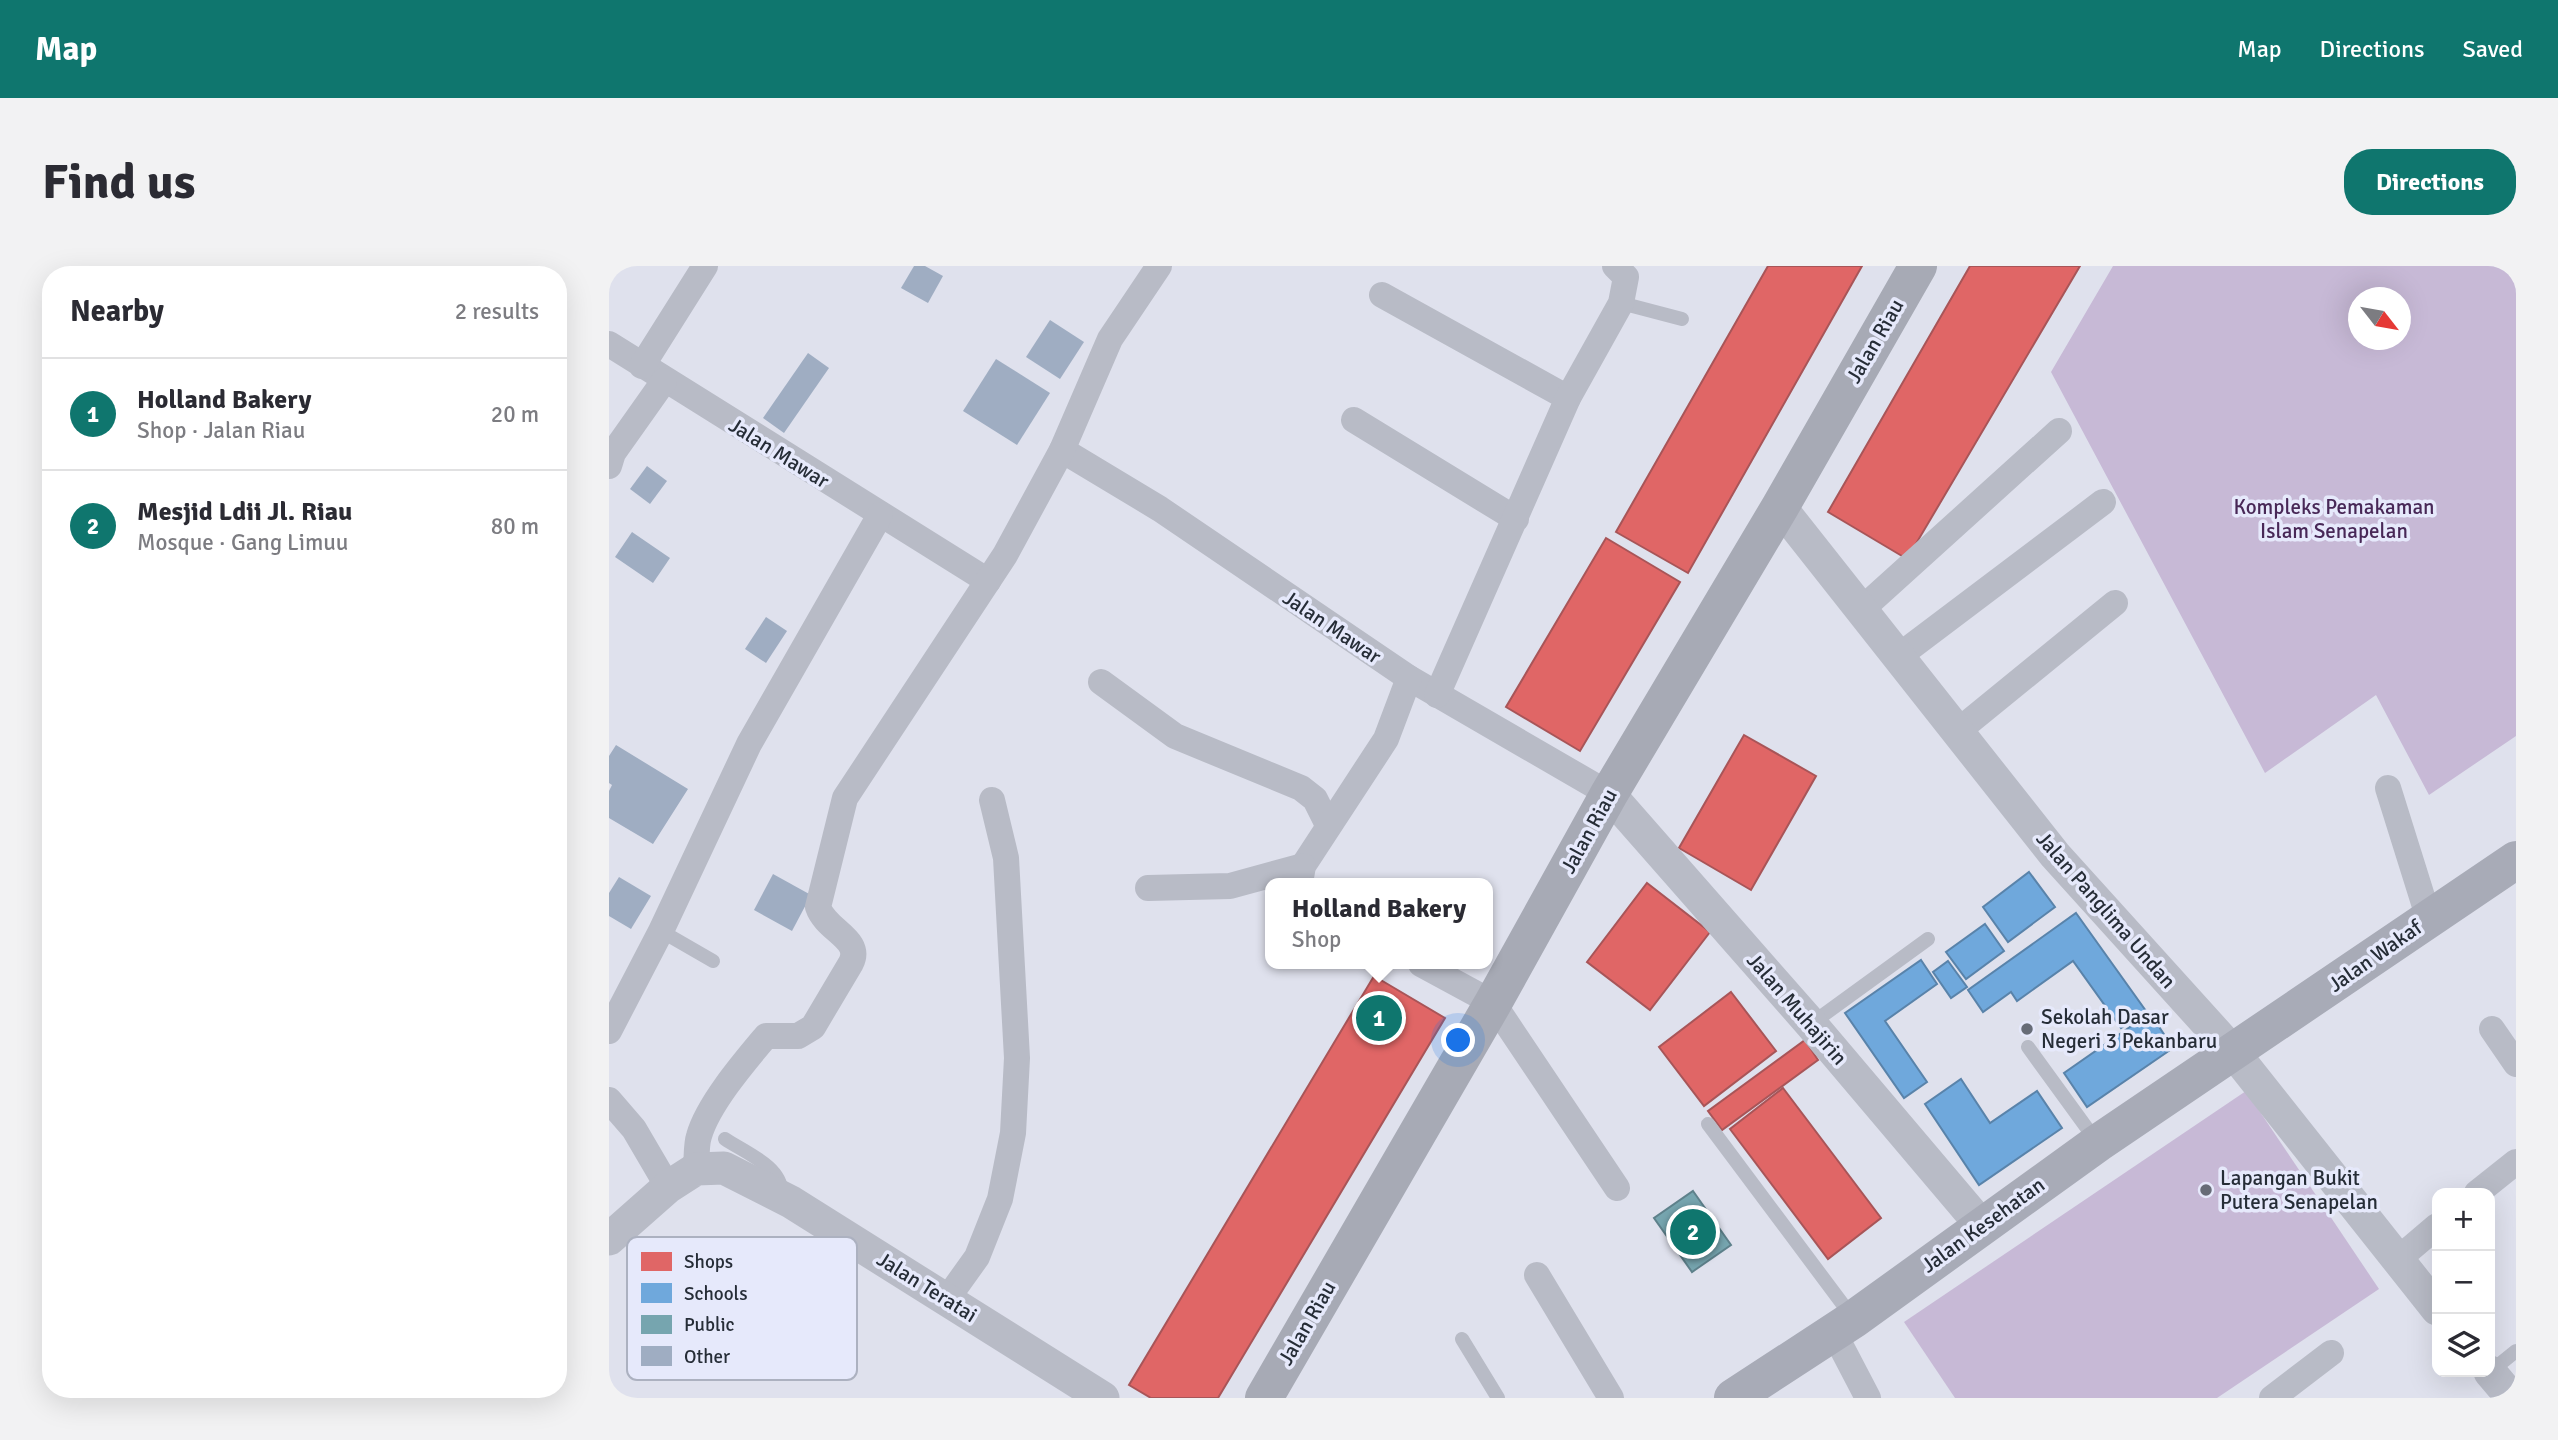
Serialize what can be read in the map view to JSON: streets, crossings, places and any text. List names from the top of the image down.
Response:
{
  "streets": {
    "main road": ["Jalan Riau", "Jalan Wakaf", "Jalan Kesehatan"],
    "street": [
      "Jalan Mawar",
      "Jalan Panglima Undan",
      "Jalan Muhajirin",
      "Jalan Teratai"
    ]
  },
  "crossings": [
    ["Jalan Riau", "Jalan Mawar"],
    ["Jalan Riau", "Jalan Panglima Undan"],
    ["Jalan Riau", "Jalan Muhajirin"],
    ["Jalan Mawar", "Jalan Muhajirin"],
    ["Jalan Panglima Undan", "Jalan Wakaf"],
    ["Jalan Panglima Undan", "Jalan Kesehatan"],
    ["Jalan Wakaf", "Jalan Kesehatan"],
    ["Jalan Muhajirin", "Jalan Kesehatan"]
  ],
  "parks": ["Kompleks Pemakaman Islam Senapelan"],
  "places": ["Sekolah Dasar Negeri 3 Pekanbaru", "Lapangan Bukit Putera Senapelan"],
  "legend": [
    "Shops",
    "Schools",
    "Public",
    "Other"
  ],
  "north": "bottom right",
  "page": {
    "header": "Map",
    "nav": ["Map", "Directions", "Saved"],
    "buttons": "Directions",
    "title": "Find us",
    "heading": ["Nearby", "2 results"],
    "list": [
      {
        "mark": "1",
        "name": "Holland Bakery",
        "note": "Shop · Jalan Riau",
        "value": "20 m"
      },
      {
        "mark": "2",
        "name": "Mesjid Ldii Jl. Riau",
        "note": "Mosque · Gang Limuu",
        "value": "80 m"
      }
    ],
    "popup": ["Holland Bakery", "Shop"],
    "pins": ["1", "2"],
    "map_buttons": ["+", "−"]
  }
}
